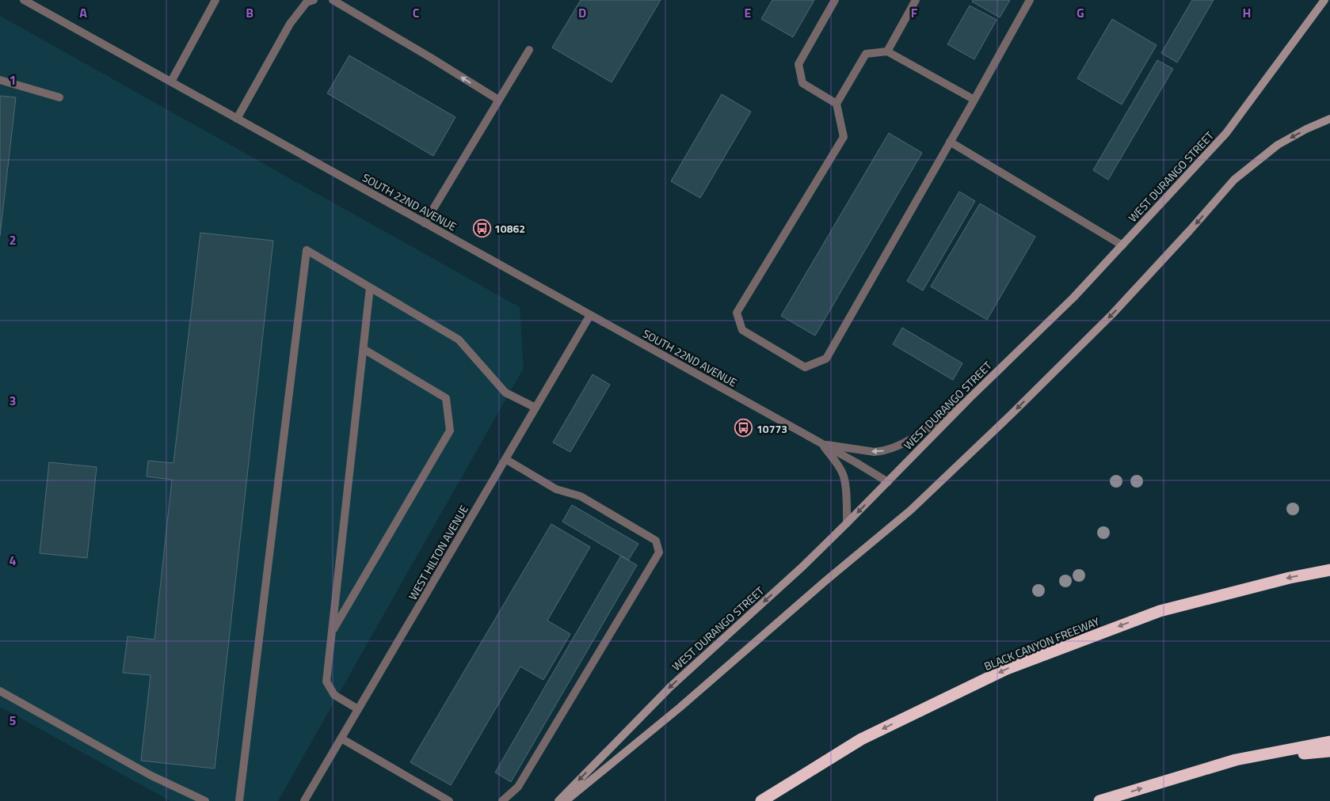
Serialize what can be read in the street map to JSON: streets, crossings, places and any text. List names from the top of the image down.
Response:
{
  "streets": {
    "highway": ["BLACK CANYON FREEWAY"],
    "main road": ["WEST DURANGO STREET"],
    "street": ["SOUTH 22ND AVENUE", "WEST HILTON AVENUE"]
  },
  "crossings": [
    ["WEST DURANGO STREET", "SOUTH 22ND AVENUE"],
    ["SOUTH 22ND AVENUE", "WEST HILTON AVENUE"]
  ],
  "one_way": ["BLACK CANYON FREEWAY"],
  "places": {
    "bus stop": ["10862", "10773"]
  },
  "grid": {
    "columns": [
      "A",
      "B",
      "C",
      "D",
      "E",
      "F",
      "G",
      "H"
    ],
    "rows": [
      "1",
      "2",
      "3",
      "4",
      "5"
    ]
  }
}
